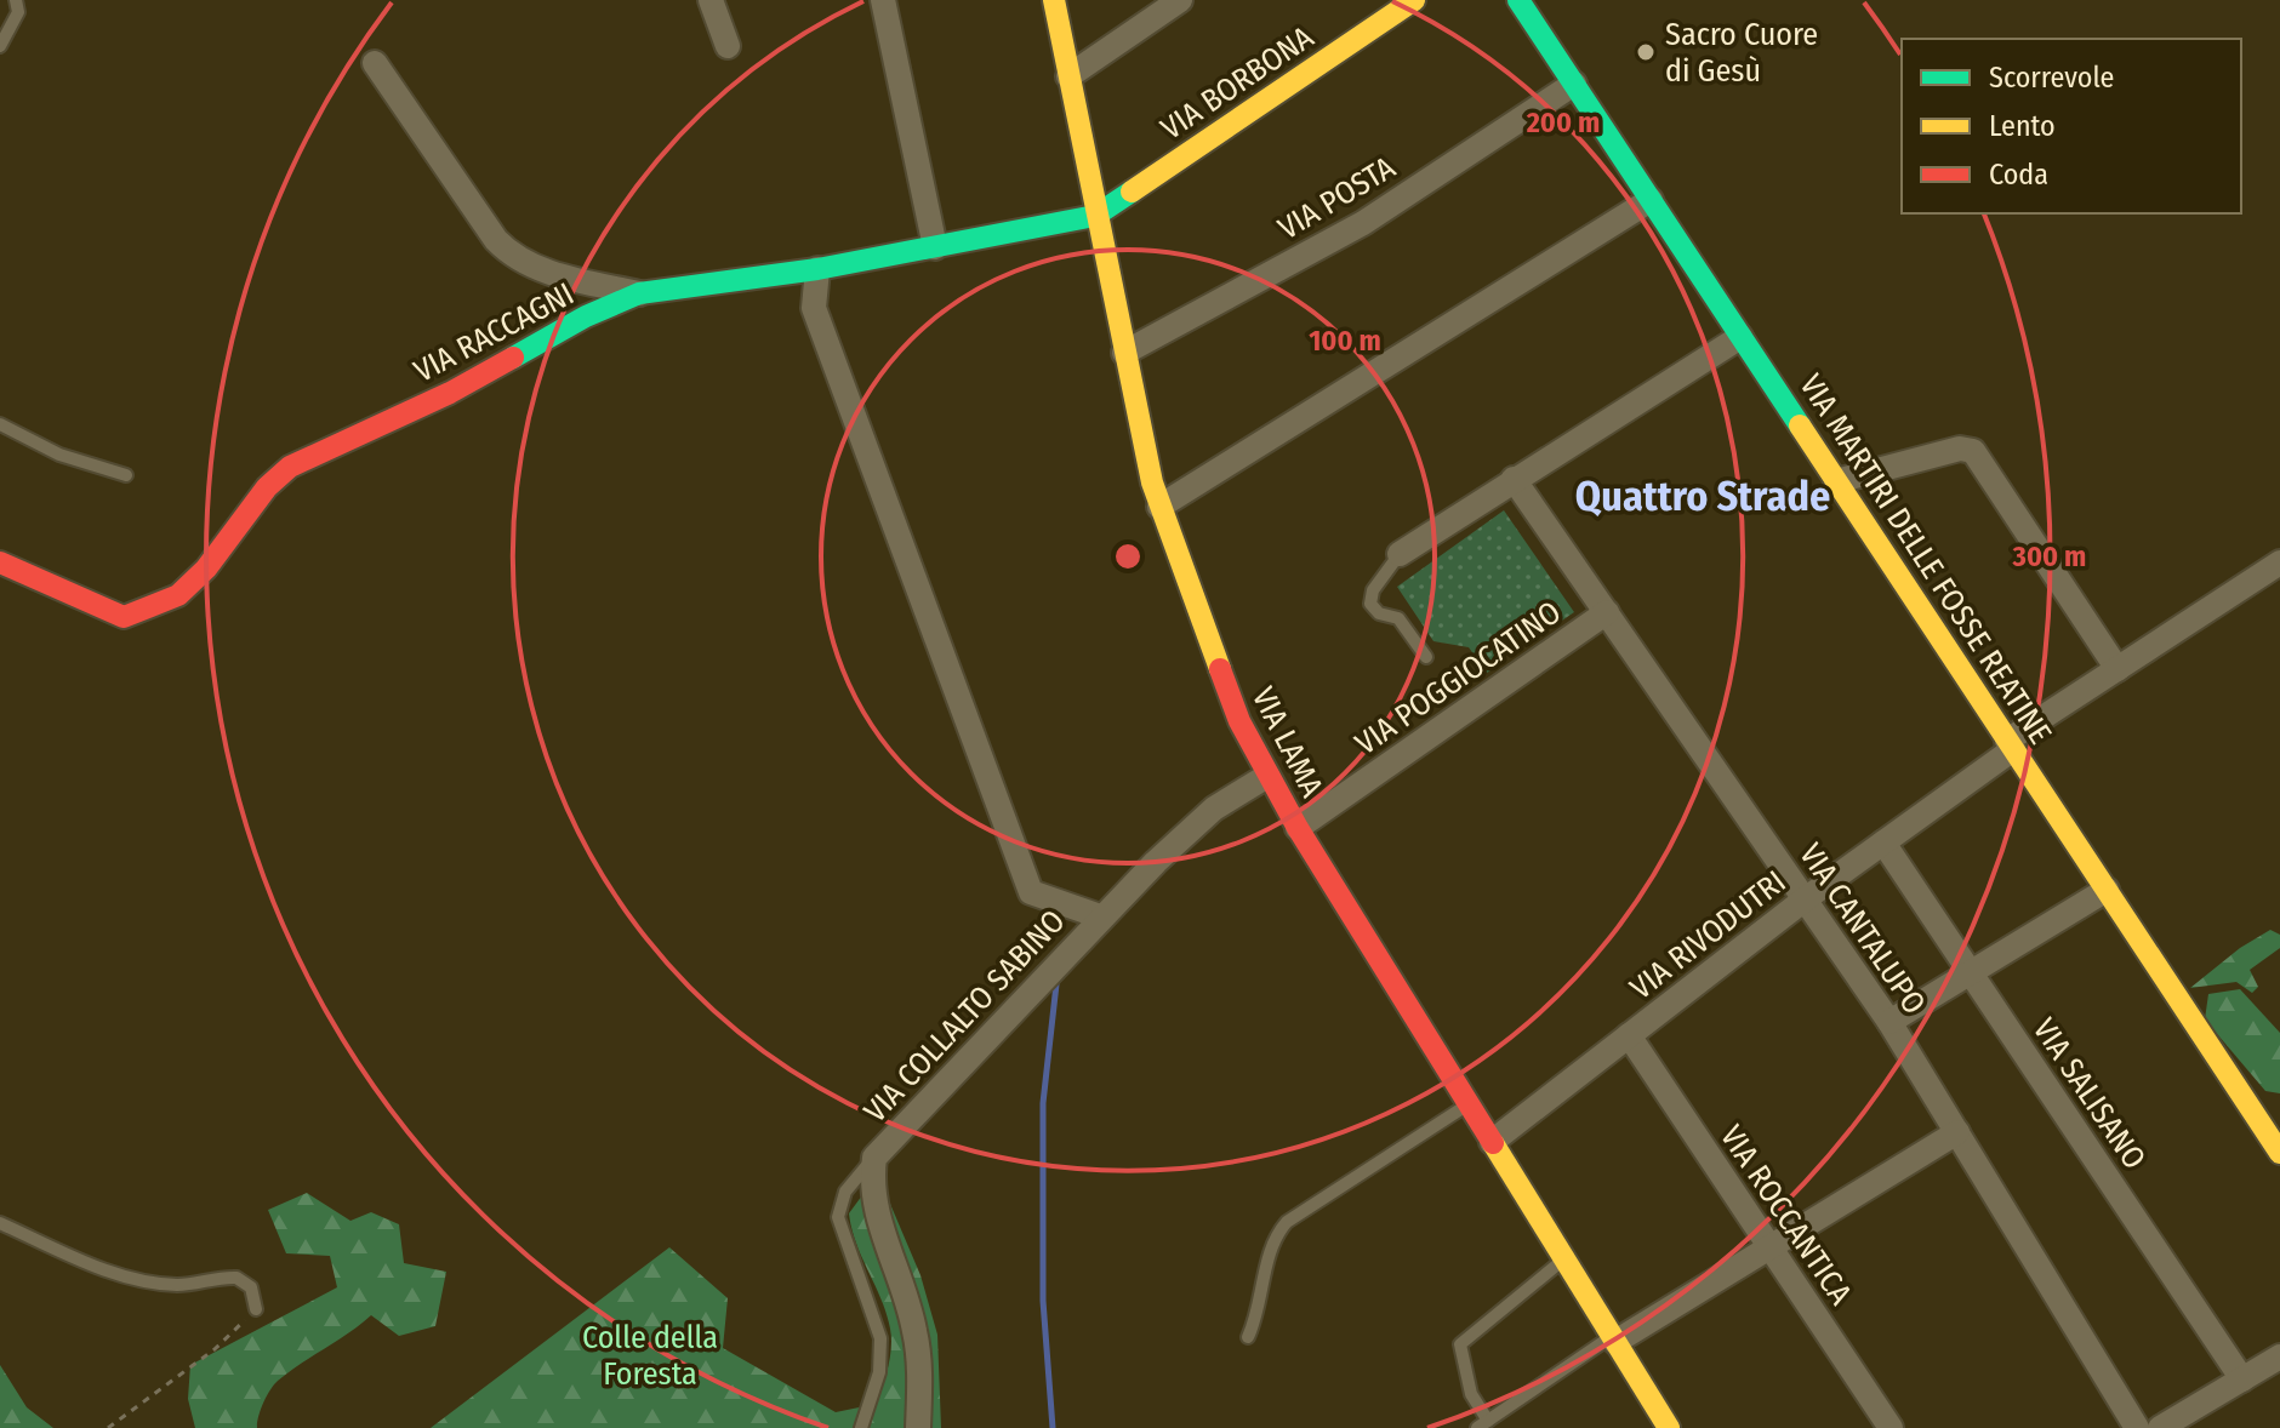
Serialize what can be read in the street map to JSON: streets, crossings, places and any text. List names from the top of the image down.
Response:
{
  "streets": {
    "main road": [
      "VIA BORBONA",
      "VIA RACCAGNI",
      "VIA MARTIRI DELLE FOSSE REATINE",
      "VIA LAMA"
    ],
    "street": [
      "VIA POSTA",
      "VIA POGGIOCATINO",
      "VIA CANTALUPO",
      "VIA RIVODUTRI",
      "VIA COLLALTO SABINO",
      "VIA SALISANO",
      "VIA ROCCANTICA"
    ]
  },
  "crossings": [
    ["VIA BORBONA", "VIA RACCAGNI"],
    ["VIA BORBONA", "VIA LAMA"],
    ["VIA POSTA", "VIA MARTIRI DELLE FOSSE REATINE"],
    ["VIA POSTA", "VIA LAMA"],
    ["VIA RACCAGNI", "VIA LAMA"],
    ["VIA MARTIRI DELLE FOSSE REATINE", "VIA RIVODUTRI"],
    ["VIA POGGIOCATINO", "VIA LAMA"],
    ["VIA POGGIOCATINO", "VIA CANTALUPO"],
    ["VIA LAMA", "VIA RIVODUTRI"],
    ["VIA LAMA", "VIA COLLALTO SABINO"],
    ["VIA CANTALUPO", "VIA RIVODUTRI"],
    ["VIA RIVODUTRI", "VIA SALISANO"],
    ["VIA RIVODUTRI", "VIA ROCCANTICA"]
  ],
  "districts": ["Quattro Strade"],
  "parks": ["Colle della Foresta"],
  "places": ["Sacro Cuore di Gesù"],
  "legend": ["Scorrevole", "Lento", "Coda"],
  "rings": ["200 m", "100 m", "300 m"]
}
